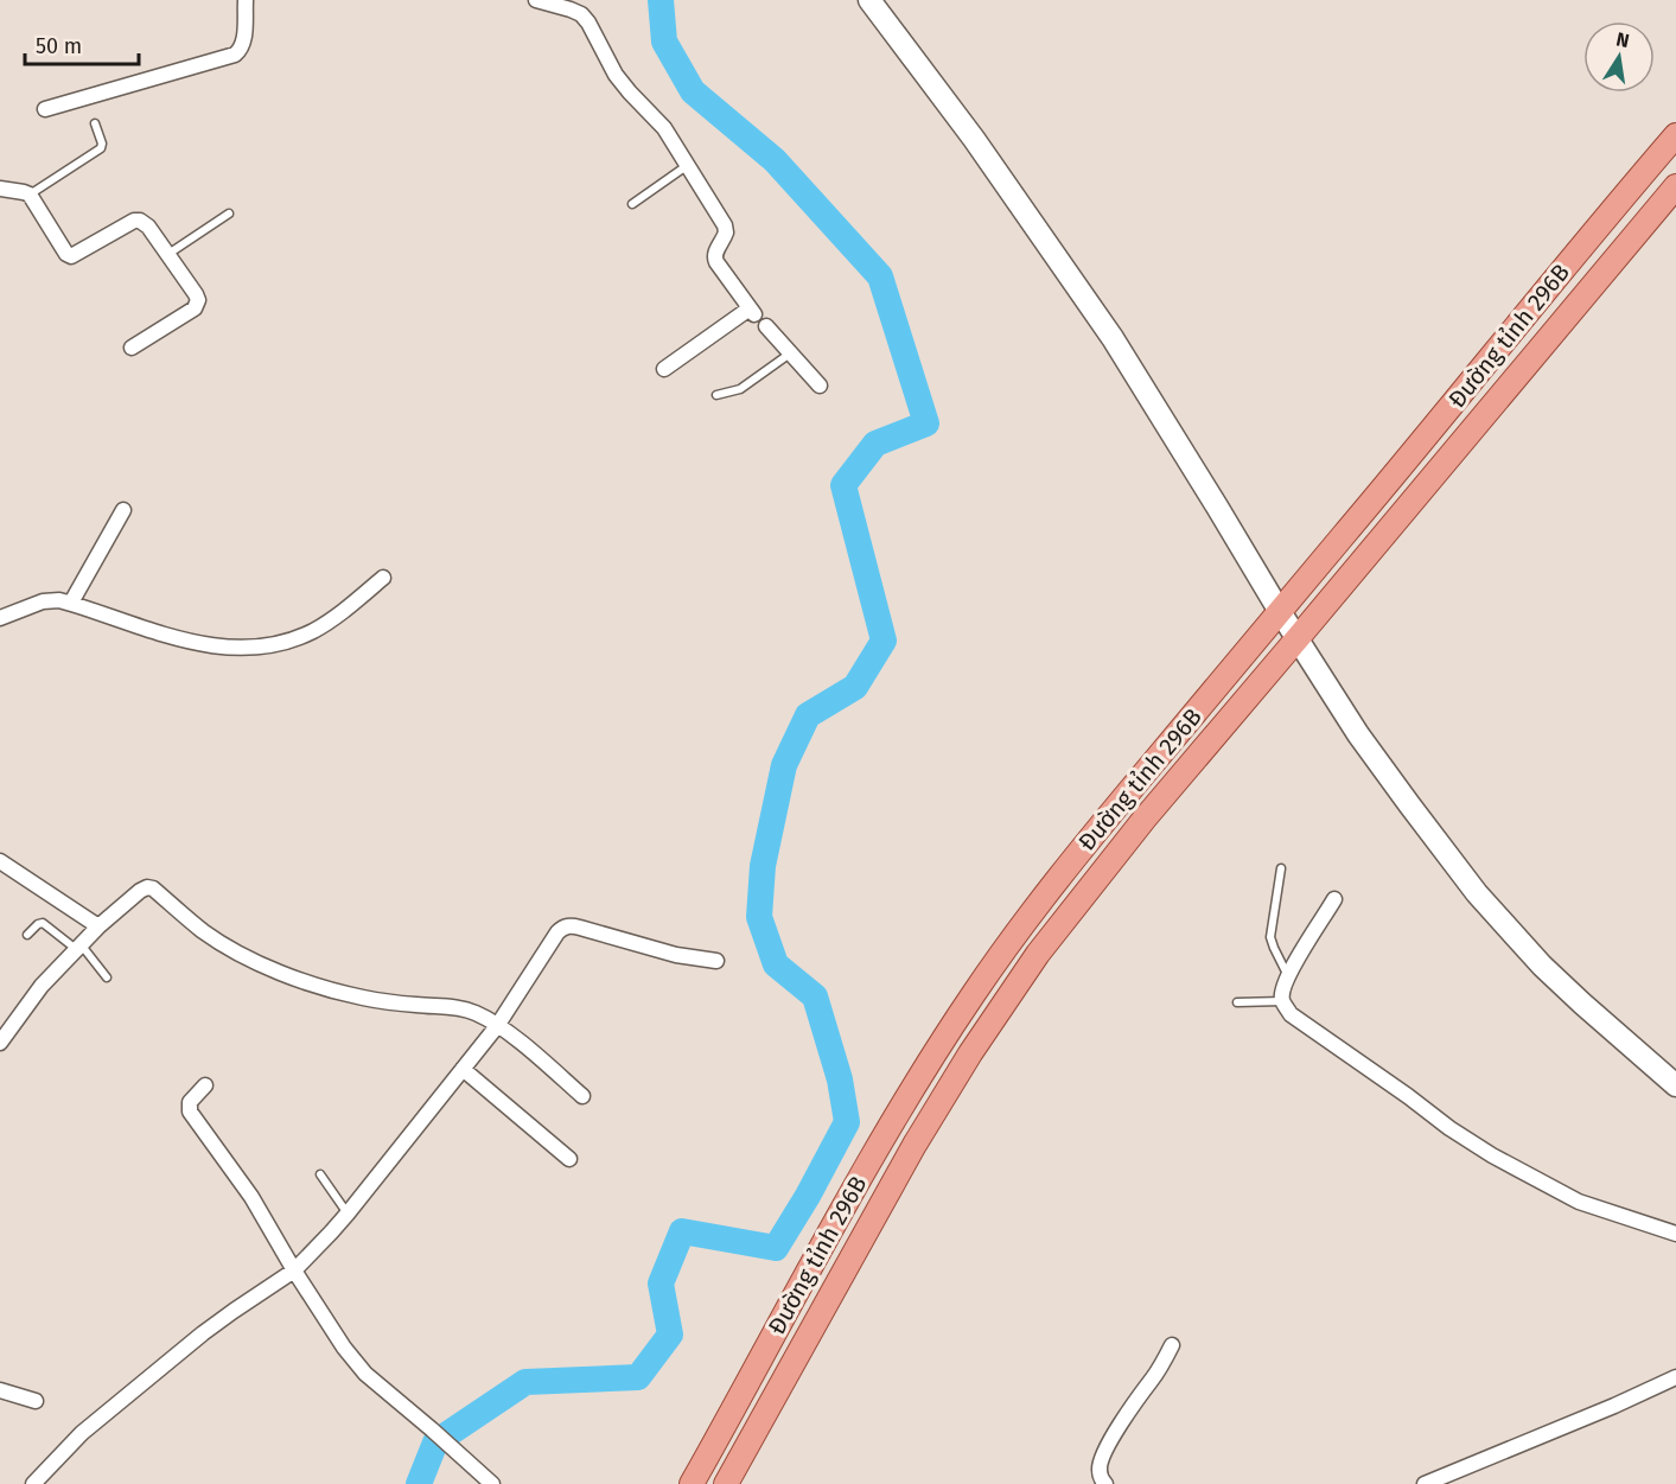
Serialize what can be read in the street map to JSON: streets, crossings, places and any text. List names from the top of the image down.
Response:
{
  "streets": {
    "main road": ["Đường tỉnh 296B"]
  },
  "scale_bar": "50 m",
  "north": "top"
}
